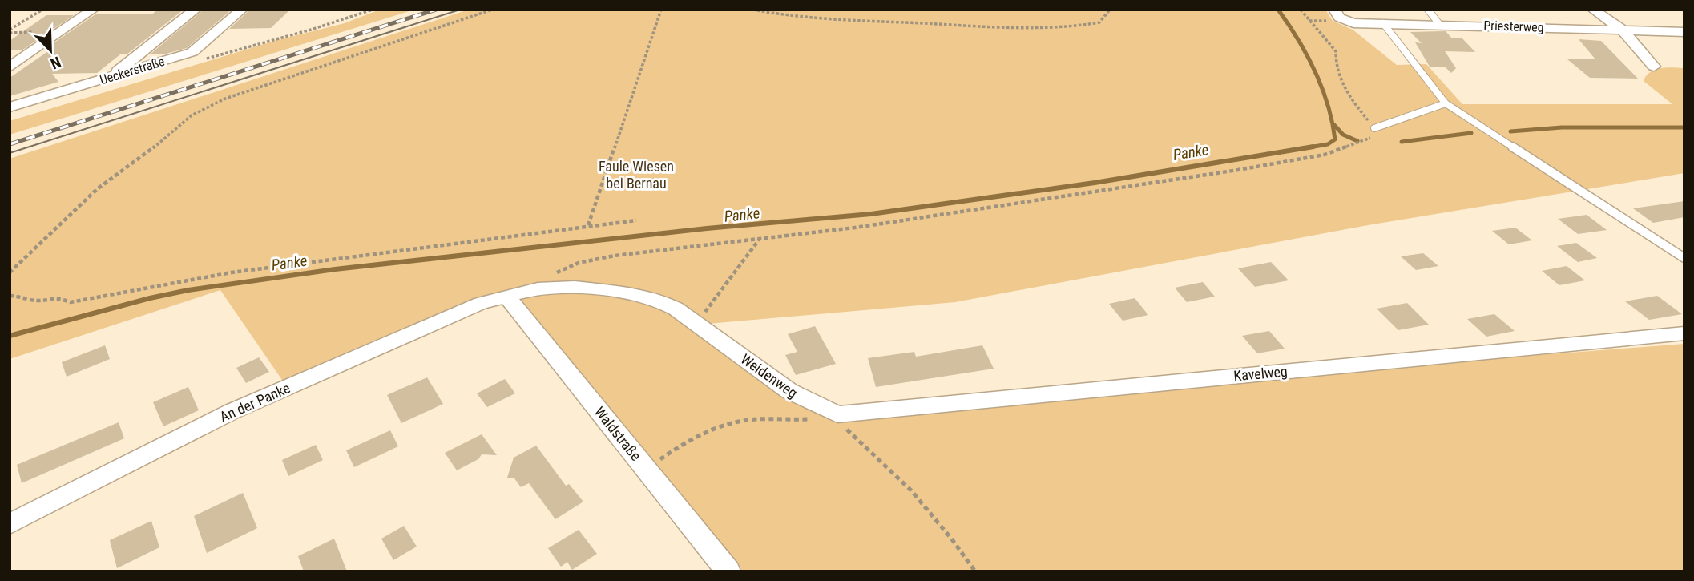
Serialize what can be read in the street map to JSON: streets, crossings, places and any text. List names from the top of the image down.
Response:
{
  "streets": {
    "street": [
      "Priesterweg",
      "Ueckerstraße",
      "Kavelweg",
      "Weidenweg",
      "An der Panke",
      "Waldstraße"
    ]
  },
  "crossings": [
    ["Kavelweg", "Weidenweg"],
    ["Weidenweg", "An der Panke"],
    ["Weidenweg", "Waldstraße"],
    ["An der Panke", "Waldstraße"]
  ],
  "water": ["Panke"],
  "parks": ["Faule Wiesen bei Bernau"],
  "north": "bottom right"
}
